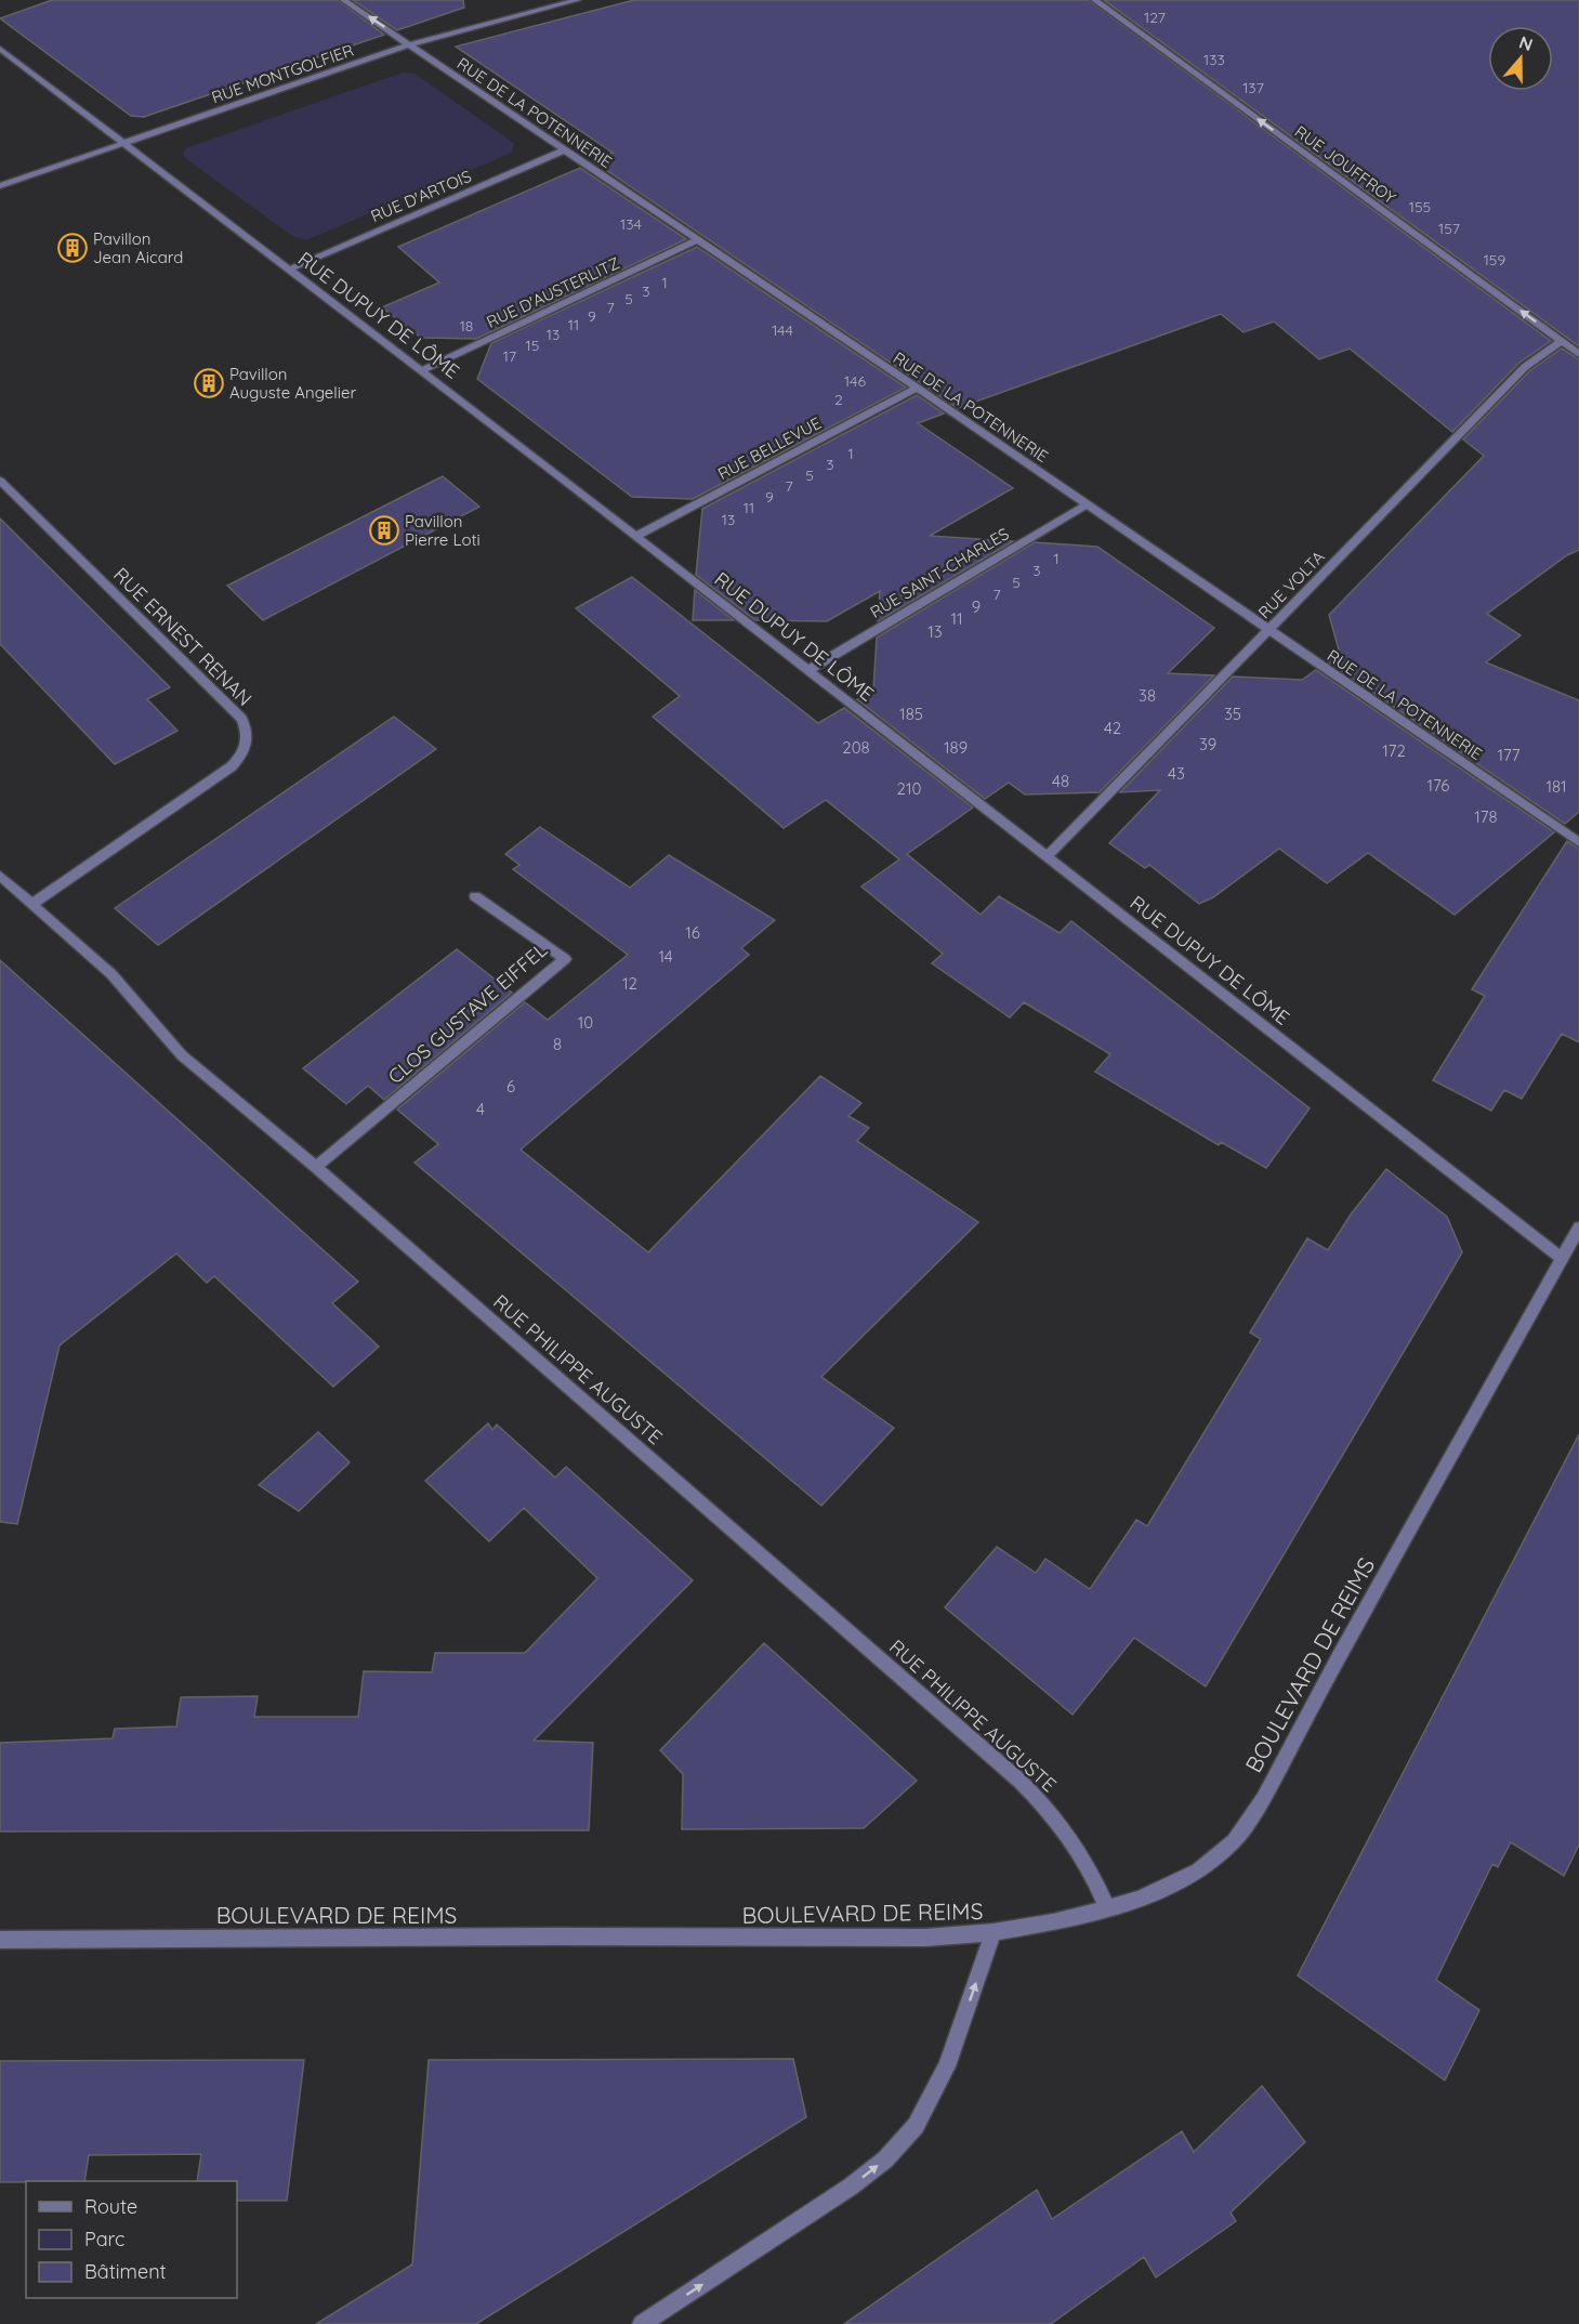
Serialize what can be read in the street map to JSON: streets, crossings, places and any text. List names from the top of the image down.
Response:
{
  "streets": {
    "street": [
      "RUE MONTGOLFIER",
      "RUE DE LA POTENNERIE",
      "RUE JOUFFROY",
      "RUE D'ARTOIS",
      "RUE D'AUSTERLITZ",
      "RUE DUPUY DE LÔME",
      "RUE BELLEVUE",
      "RUE SAINT-CHARLES",
      "RUE VOLTA",
      "RUE ERNEST RENAN",
      "CLOS GUSTAVE EIFFEL",
      "RUE PHILIPPE AUGUSTE",
      "BOULEVARD DE REIMS"
    ]
  },
  "crossings": [
    ["RUE MONTGOLFIER", "RUE DE LA POTENNERIE"],
    ["RUE MONTGOLFIER", "RUE DUPUY DE LÔME"],
    ["RUE DE LA POTENNERIE", "RUE D'ARTOIS"],
    ["RUE DE LA POTENNERIE", "RUE D'AUSTERLITZ"],
    ["RUE DE LA POTENNERIE", "RUE BELLEVUE"],
    ["RUE DE LA POTENNERIE", "RUE SAINT-CHARLES"],
    ["RUE DE LA POTENNERIE", "RUE VOLTA"],
    ["RUE JOUFFROY", "RUE VOLTA"],
    ["RUE D'ARTOIS", "RUE DUPUY DE LÔME"],
    ["RUE D'AUSTERLITZ", "RUE DUPUY DE LÔME"],
    ["RUE DUPUY DE LÔME", "RUE BELLEVUE"],
    ["RUE DUPUY DE LÔME", "RUE SAINT-CHARLES"],
    ["RUE DUPUY DE LÔME", "RUE VOLTA"],
    ["RUE DUPUY DE LÔME", "BOULEVARD DE REIMS"],
    ["RUE ERNEST RENAN", "RUE PHILIPPE AUGUSTE"],
    ["CLOS GUSTAVE EIFFEL", "RUE PHILIPPE AUGUSTE"],
    ["RUE PHILIPPE AUGUSTE", "BOULEVARD DE REIMS"]
  ],
  "one_way": ["RUE JOUFFROY"],
  "places": {
    "building": ["Pavillon Jean Aicard", "Pavillon Auguste Angelier", "Pavillon Pierre Loti"]
  },
  "house_numbers": [
    "127",
    "133",
    "137",
    "155",
    "134",
    "157",
    "159",
    "1",
    "3",
    "5",
    "7",
    "9",
    "11",
    "18",
    "144",
    "13",
    "15",
    "17",
    "146",
    "2",
    "1",
    "3",
    "5",
    "7",
    "9",
    "11",
    "13",
    "1",
    "3",
    "5",
    "7",
    "9",
    "11",
    "13",
    "38",
    "185",
    "35",
    "42",
    "39",
    "208",
    "189",
    "172",
    "177",
    "43",
    "48",
    "176",
    "181",
    "210",
    "178",
    "16",
    "14",
    "12",
    "10",
    "8",
    "6",
    "4"
  ],
  "legend": ["Route", "Parc", "Bâtiment"],
  "north": "top"
}
